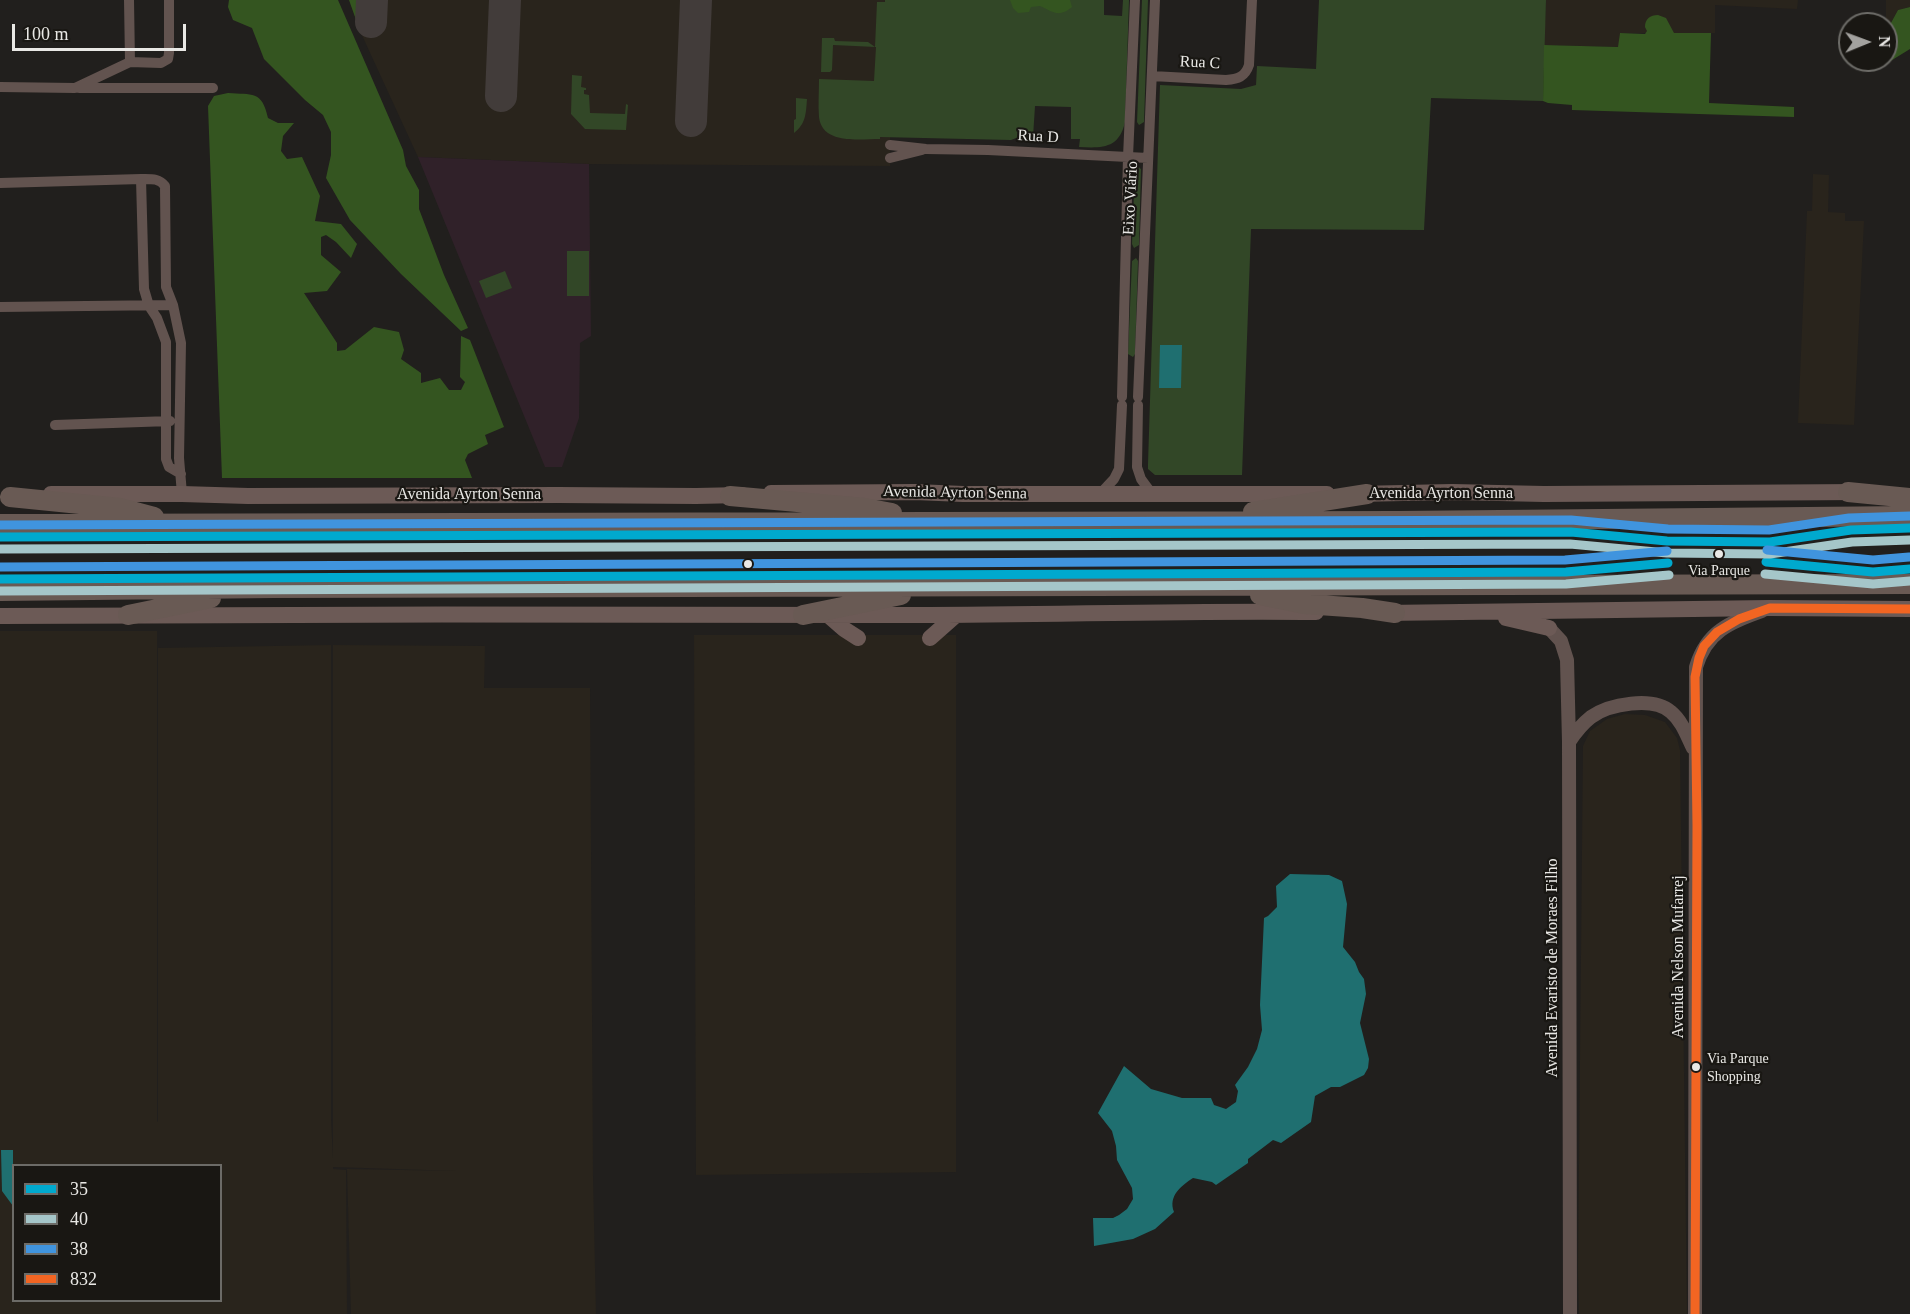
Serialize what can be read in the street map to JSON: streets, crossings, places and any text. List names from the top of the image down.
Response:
{
  "streets": {
    "highway": ["Avenida Ayrton Senna"],
    "street": [
      "Rua C",
      "Rua D",
      "Eixo Viário",
      "Avenida Nelson Mufarrej",
      "Avenida Evaristo de Moraes Filho"
    ]
  },
  "crossings": [
    ["Rua C", "Eixo Viário"],
    ["Rua D", "Eixo Viário"],
    ["Eixo Viário", "Avenida Ayrton Senna"]
  ],
  "places": ["Via Parque", "Via Parque Shopping"],
  "lines": [
    "transit line 38",
    "transit line 35",
    "transit line 40",
    "transit line 832"
  ],
  "legend": [
    "35",
    "40",
    "38",
    "832"
  ],
  "scale_bar": "100 m",
  "north": "right"
}
